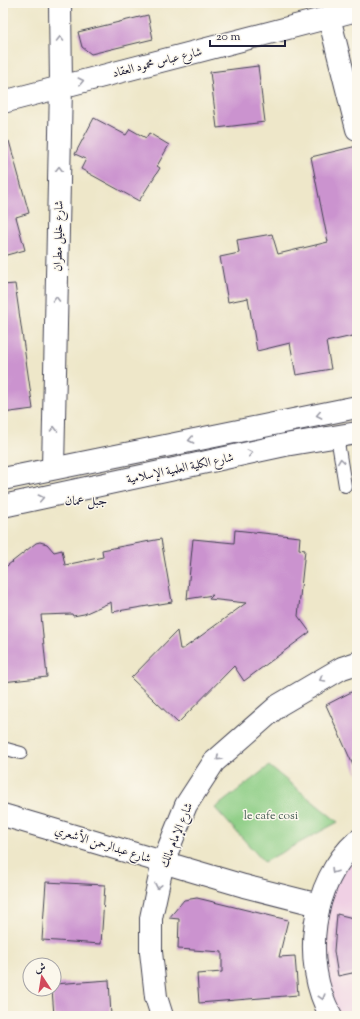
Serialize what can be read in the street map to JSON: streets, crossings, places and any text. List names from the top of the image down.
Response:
{
  "streets": {
    "street": [
      "شارع عباس محمود العقاد",
      "شارع خليل مطران",
      "شارع الكلية العلمية الإسلامية",
      "شارع الإمام مالك",
      "شارع عبدالرحمن الأشعري"
    ]
  },
  "crossings": [
    ["شارع عباس محمود العقاد", "شارع خليل مطران"],
    ["شارع خليل مطران", "شارع الكلية العلمية الإسلامية"],
    ["شارع الإمام مالك", "شارع عبدالرحمن الأشعري"]
  ],
  "one_way": ["شارع عباس محمود العقاد", "شارع خليل مطران", "شارع الإمام مالك"],
  "districts": ["جبل عمان"],
  "parks": ["le cafe cosi"],
  "scale_bar": "20 m",
  "north": "top"
}
